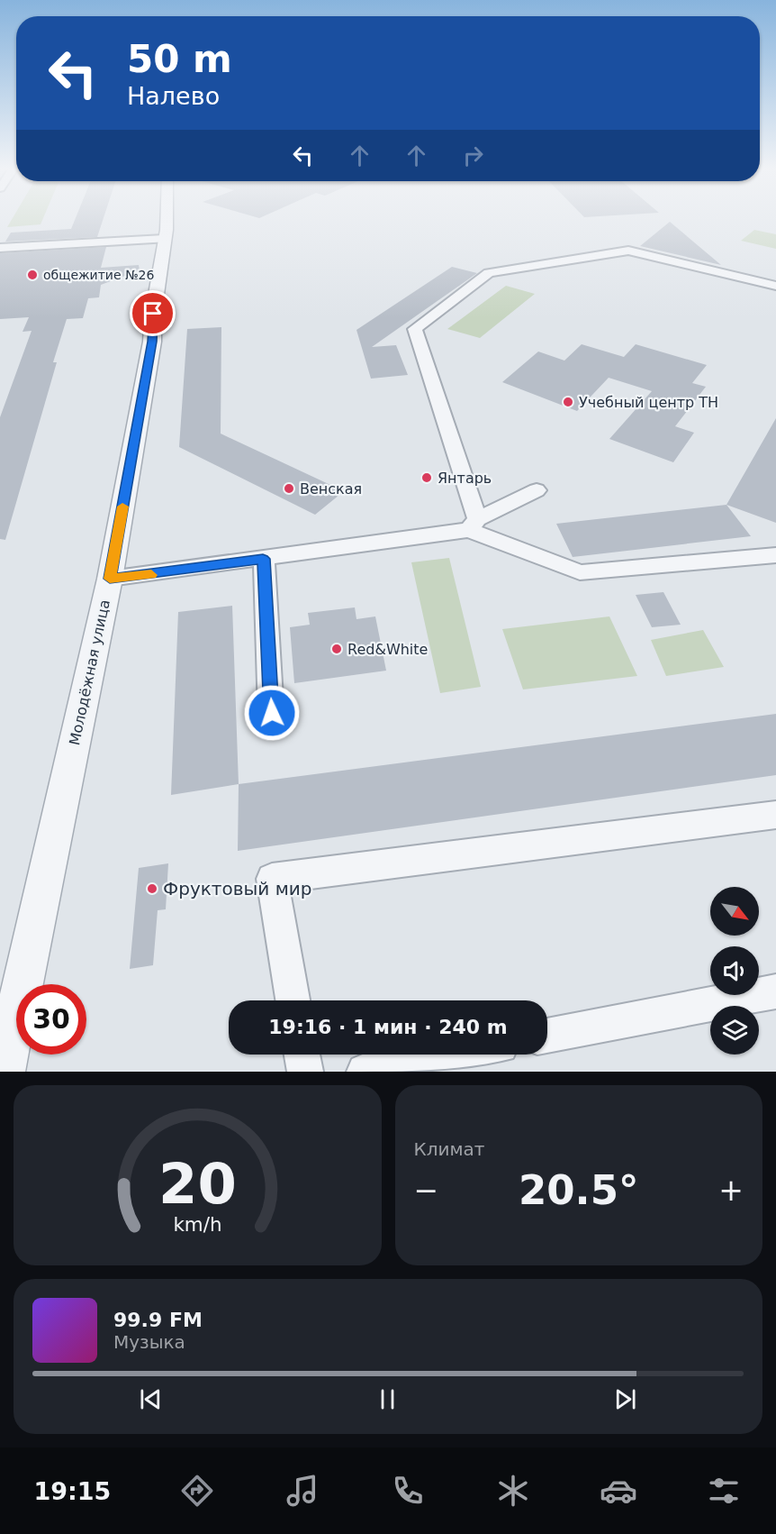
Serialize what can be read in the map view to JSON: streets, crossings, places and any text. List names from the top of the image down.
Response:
{
  "streets": {
    "street": ["Молодёжная улица"]
  },
  "places": [
    "общежитие №26",
    "Учебный центр ТН",
    "Янтарь",
    "Венская",
    "Red&White",
    "Фруктовый мир"
  ],
  "north": "bottom right",
  "page": {
    "turn": ["50 m", "Налево"],
    "limit": "30",
    "trip": "19:16 · 1 мин · 240 m",
    "tile": "Климат",
    "heat": ["−", "20.5°", "+"],
    "song": ["99.9 FM", "Музыка"],
    "tabs": "19:15",
    "gauge": ["20", "km/h"]
  }
}
